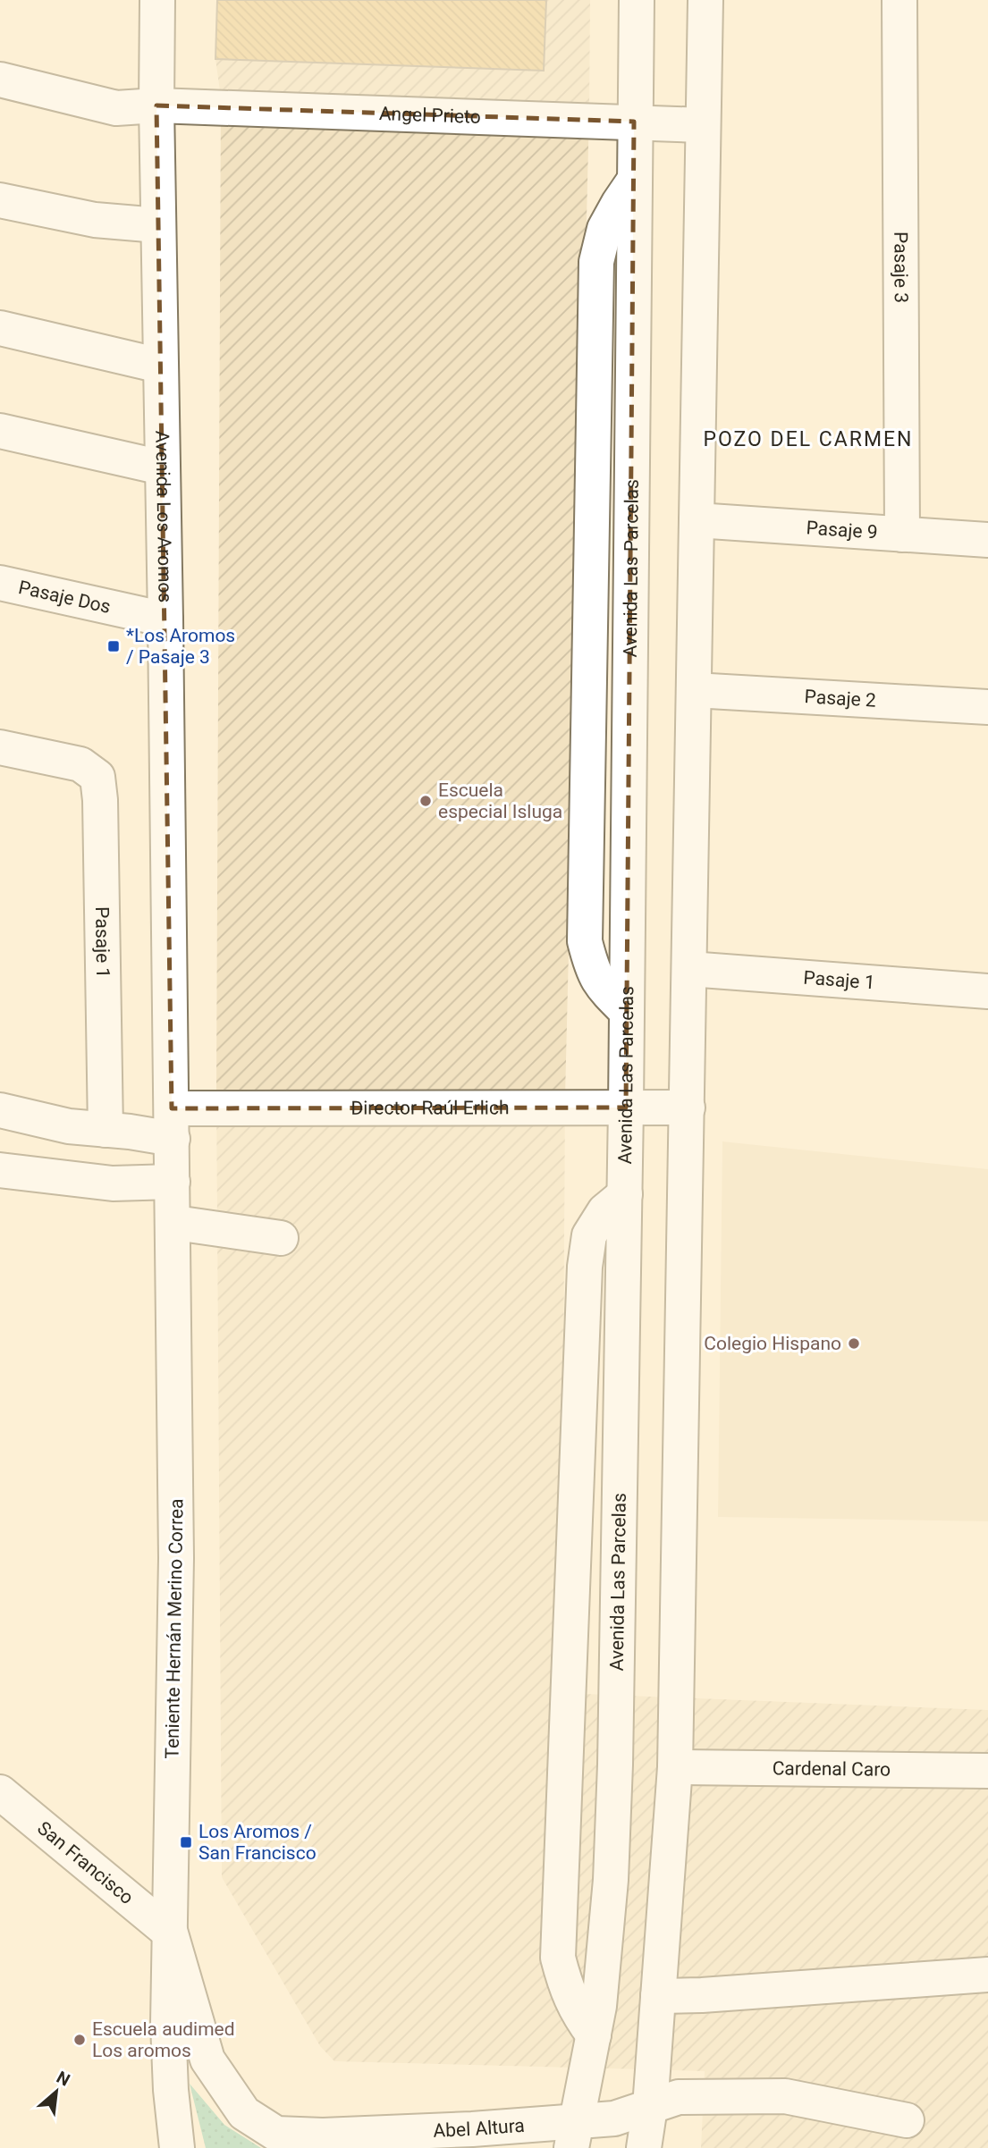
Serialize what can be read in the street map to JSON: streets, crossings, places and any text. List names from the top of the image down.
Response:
{
  "streets": {
    "street": [
      "Angel Prieto",
      "Pasaje 3",
      "Avenida Los Aromos",
      "Pasaje 9",
      "Avenida Las Parcelas",
      "Pasaje Dos",
      "Pasaje 2",
      "Pasaje 1",
      "Director Raúl Erlich",
      "Teniente Hernán Merino Correa",
      "Cardenal Caro",
      "San Francisco",
      "Abel Altura"
    ]
  },
  "crossings": [
    ["Angel Prieto", "Avenida Los Aromos"],
    ["Angel Prieto", "Avenida Las Parcelas"],
    ["Pasaje 3", "Pasaje 9"],
    ["Avenida Los Aromos", "Pasaje Dos"],
    ["Avenida Los Aromos", "Director Raúl Erlich"],
    ["Avenida Los Aromos", "Teniente Hernán Merino Correa"],
    ["Avenida Las Parcelas", "Director Raúl Erlich"],
    ["Avenida Las Parcelas", "Abel Altura"],
    ["Director Raúl Erlich", "Teniente Hernán Merino Correa"],
    ["Teniente Hernán Merino Correa", "San Francisco"],
    ["Teniente Hernán Merino Correa", "Abel Altura"],
    ["San Francisco", "Abel Altura"]
  ],
  "districts": ["POZO DEL CARMEN"],
  "places": {
    "transit": ["*Los Aromos / Pasaje 3", "Los Aromos / San Francisco"],
    "other": ["Escuela especial Isluga", "Colegio Hispano", "Escuela audimed Los aromos"]
  },
  "north": "top right"
}
